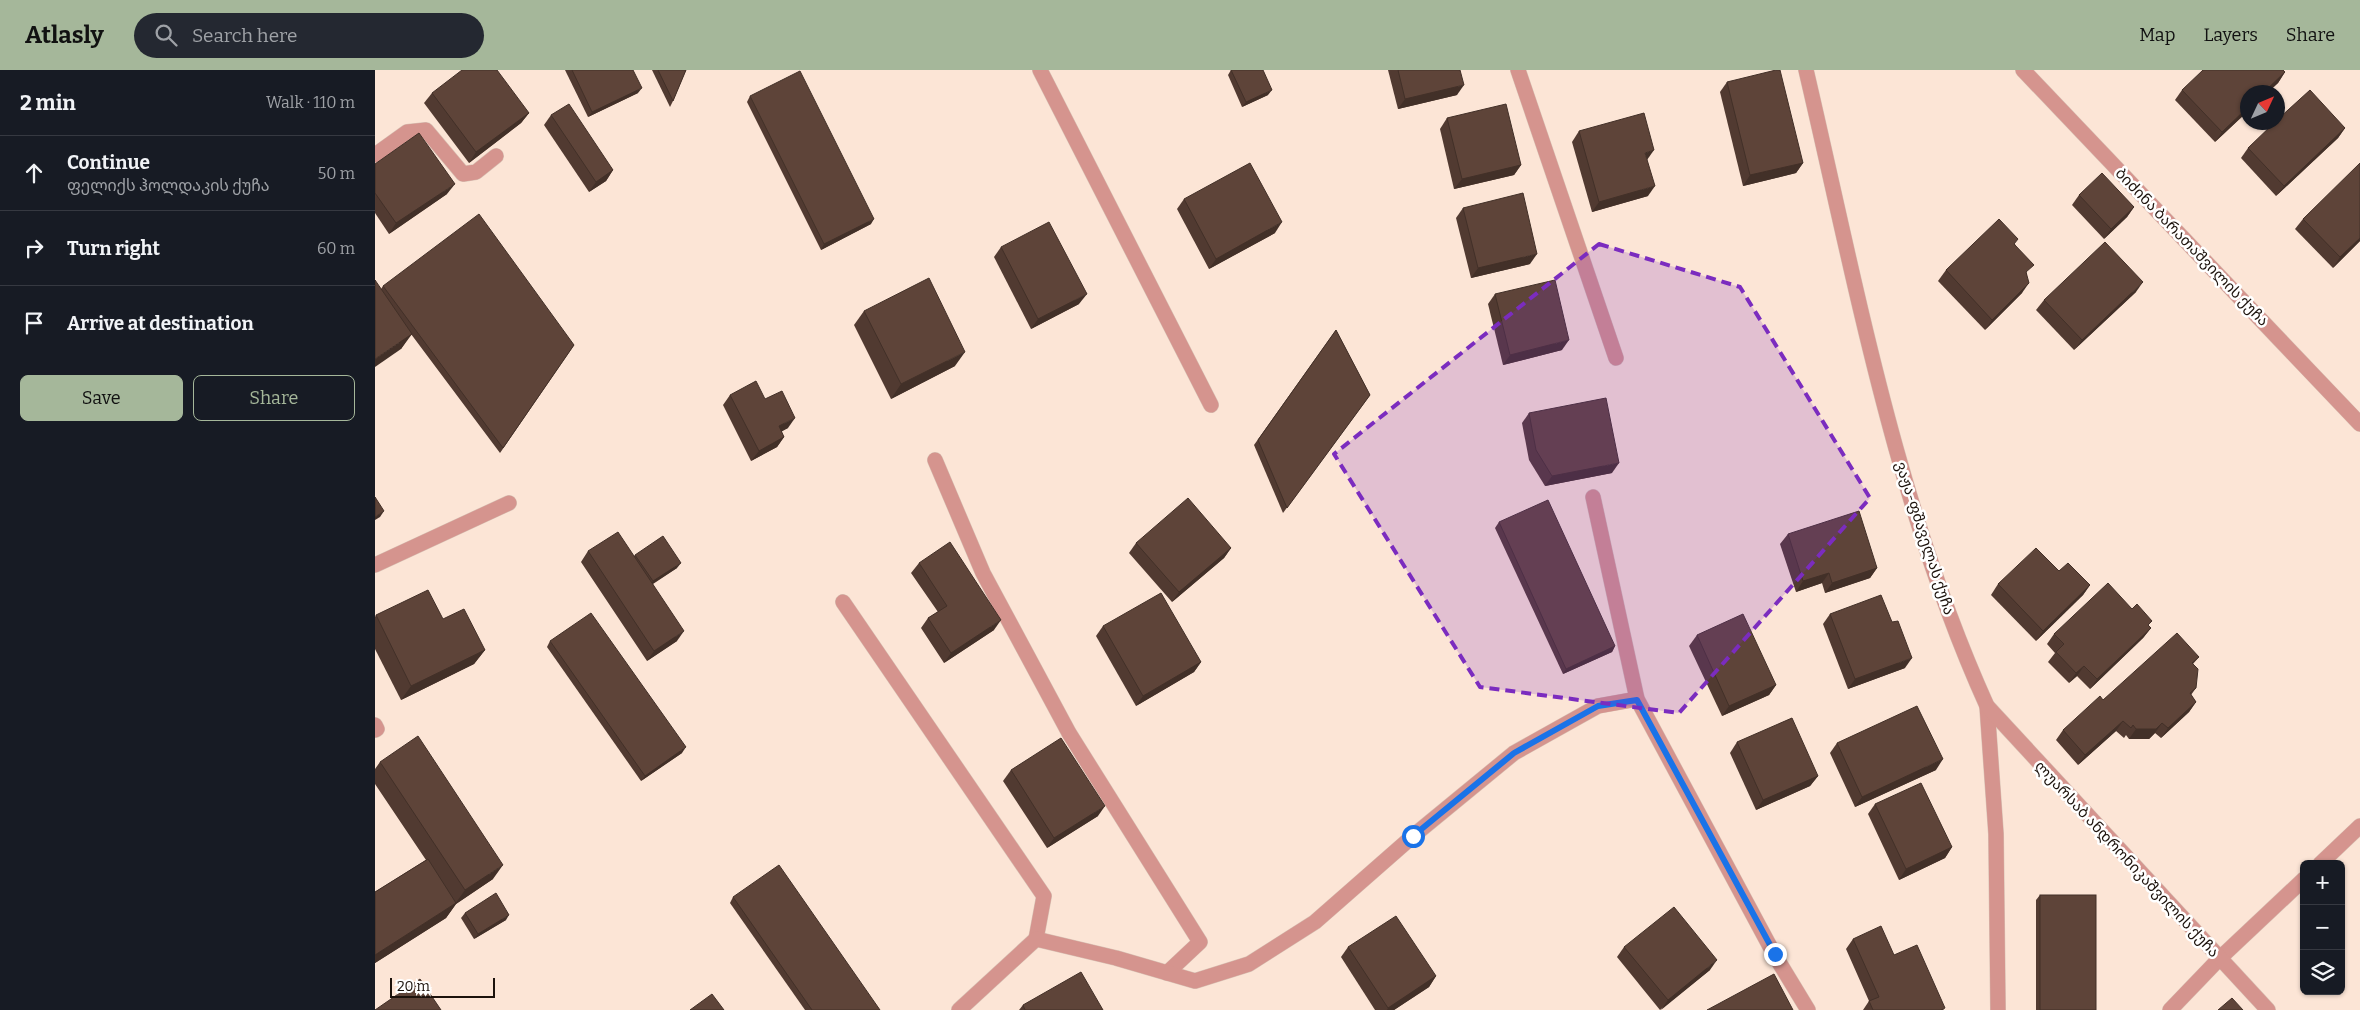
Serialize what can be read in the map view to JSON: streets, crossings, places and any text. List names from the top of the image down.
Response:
{
  "streets": {
    "street": ["ბიძინა ბარათაშვილის ქუჩა", "ვაჟა-ფშაველას ქუჩა", "ლუარსაბ ანდრონიკაშვილის ქუჩა"]
  },
  "crossings": [
    ["ვაჟა-ფშაველას ქუჩა", "ლუარსაბ ანდრონიკაშვილის ქუჩა"]
  ],
  "scale_bar": "20 m",
  "north": "top right",
  "page": {
    "header": "Atlasly",
    "search": "Search here",
    "nav": ["Map", "Layers", "Share"],
    "heading": ["2 min", "Walk · 110 m"],
    "list": [
      ["Continue", "ფელიქს ჰოლდაკის ქუჩა", "50 m"],
      ["Turn right", "60 m"],
      "Arrive at destination"
    ],
    "buttons": ["Save", "Share"],
    "map_buttons": ["+", "−"],
    "scale": "20 m"
  }
}
